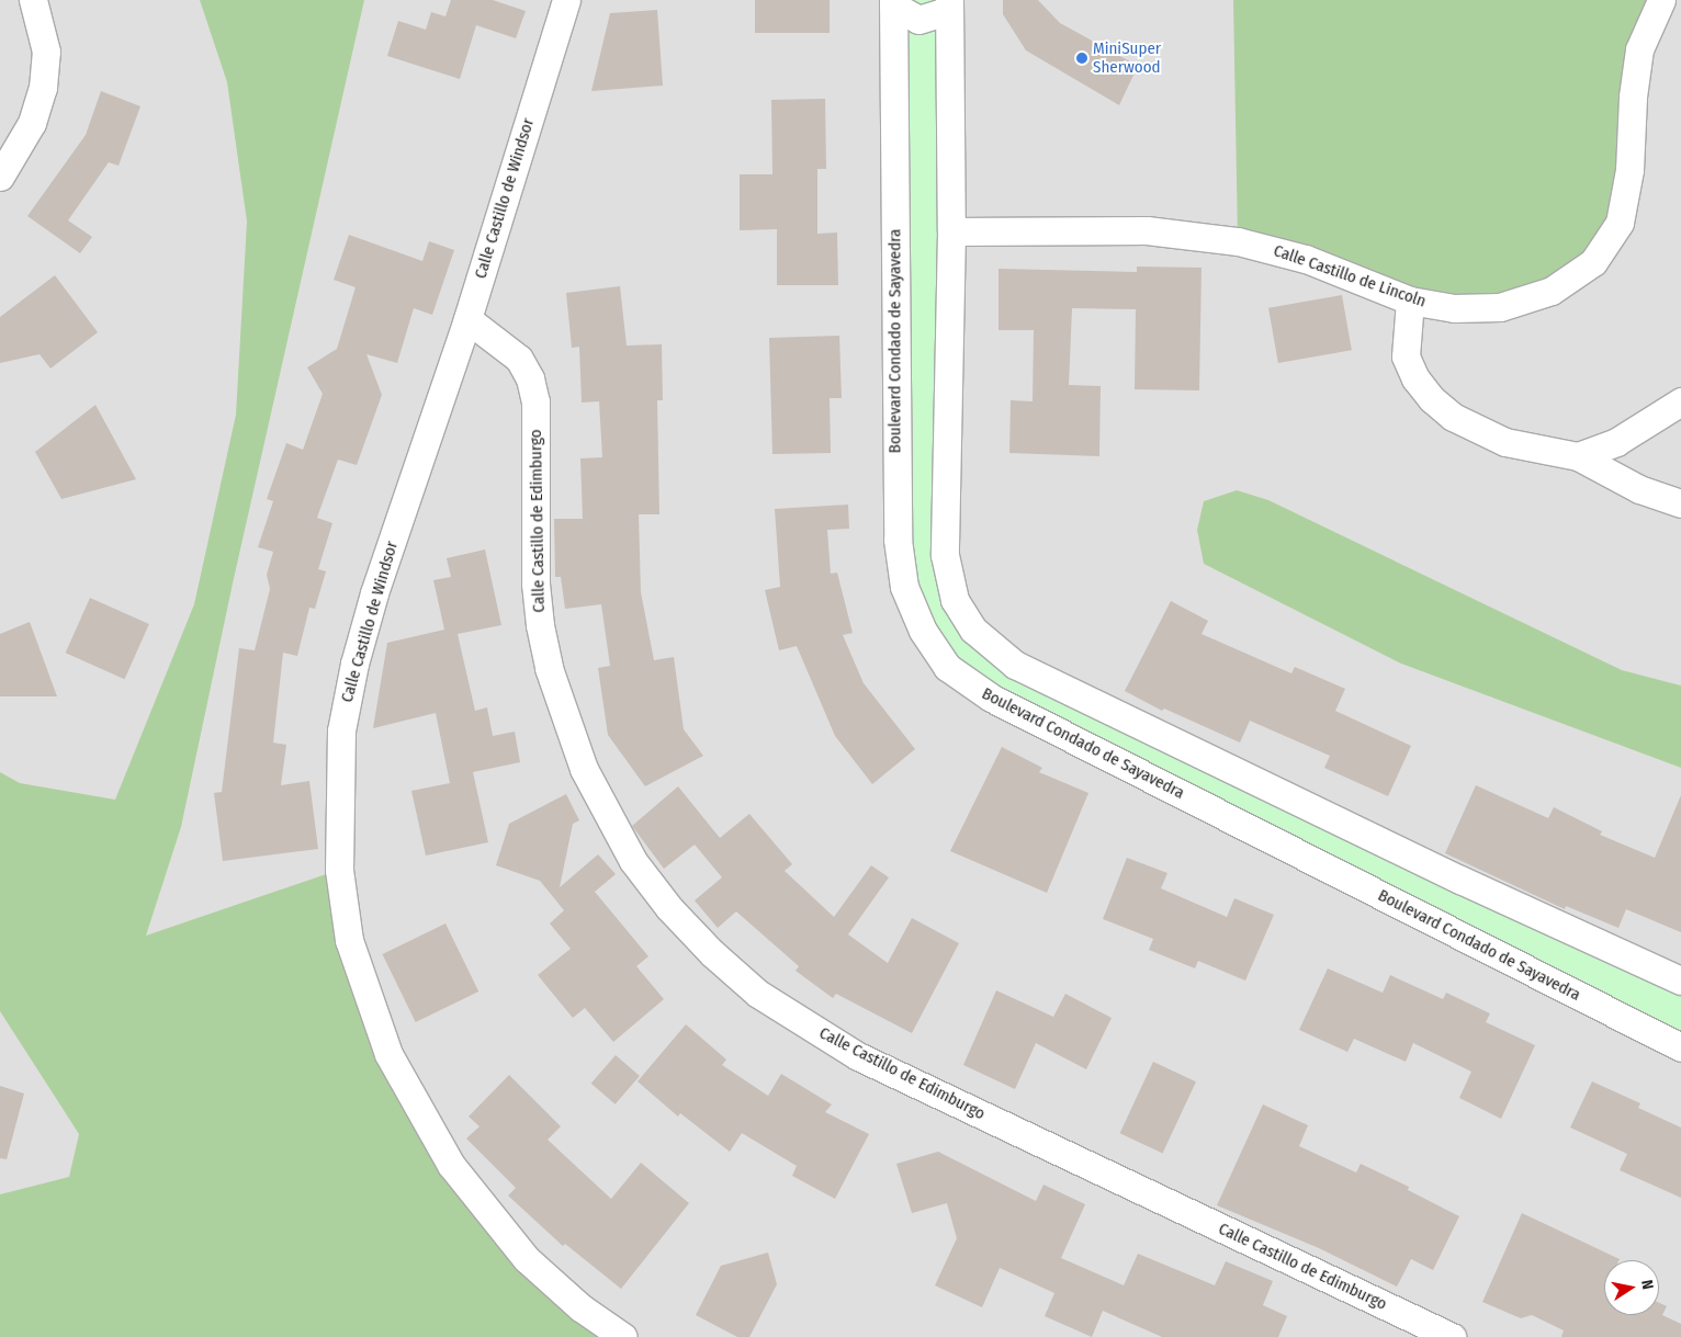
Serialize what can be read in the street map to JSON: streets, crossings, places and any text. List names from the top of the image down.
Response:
{
  "streets": {
    "street": [
      "Calle Castillo de Windsor",
      "Calle Castillo de Lincoln",
      "Boulevard Condado de Sayavedra",
      "Calle Castillo de Edimburgo"
    ]
  },
  "crossings": [
    ["Calle Castillo de Windsor", "Calle Castillo de Edimburgo"]
  ],
  "places": ["MiniSuper Sherwood"],
  "north": "right"
}
